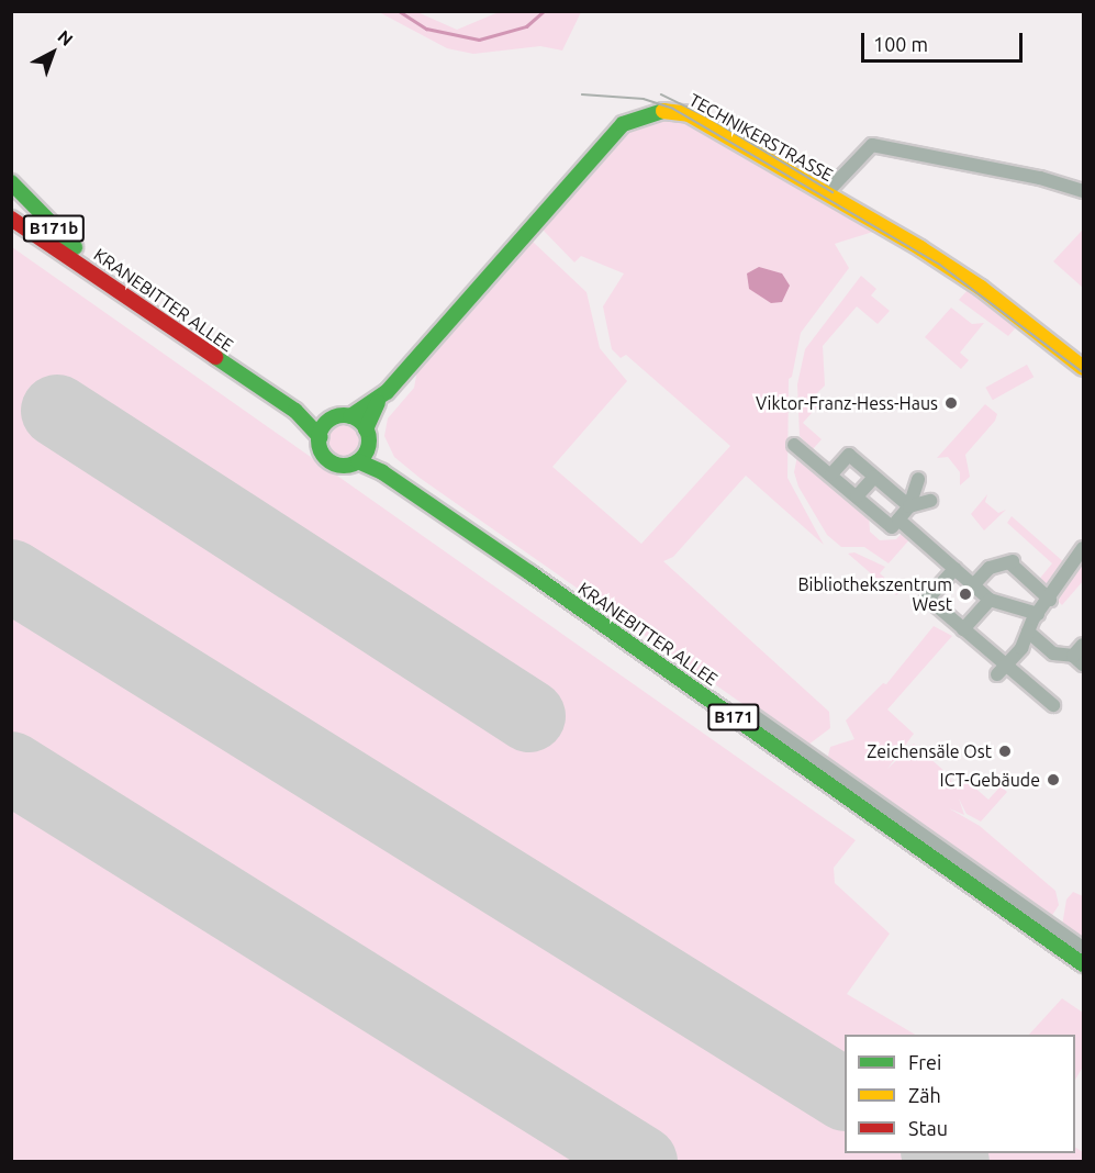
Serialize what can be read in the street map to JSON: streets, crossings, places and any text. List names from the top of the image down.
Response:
{
  "streets": {
    "main road": [
      "TECHNIKERSTRASSE",
      "B171b",
      "KRANEBITTER ALLEE",
      "B171"
    ]
  },
  "crossings": [
    ["TECHNIKERSTRASSE", "KRANEBITTER ALLEE"],
    ["TECHNIKERSTRASSE", "B171"],
    ["B171b", "KRANEBITTER ALLEE"],
    ["KRANEBITTER ALLEE", "B171"]
  ],
  "places": [
    "Viktor-Franz-Hess-Haus",
    "Bibliothekszentrum West",
    "Zeichensäle Ost",
    "ICT-Gebäude"
  ],
  "legend": ["Frei", "Zäh", "Stau"],
  "scale_bar": "100 m",
  "north": "top right"
}
